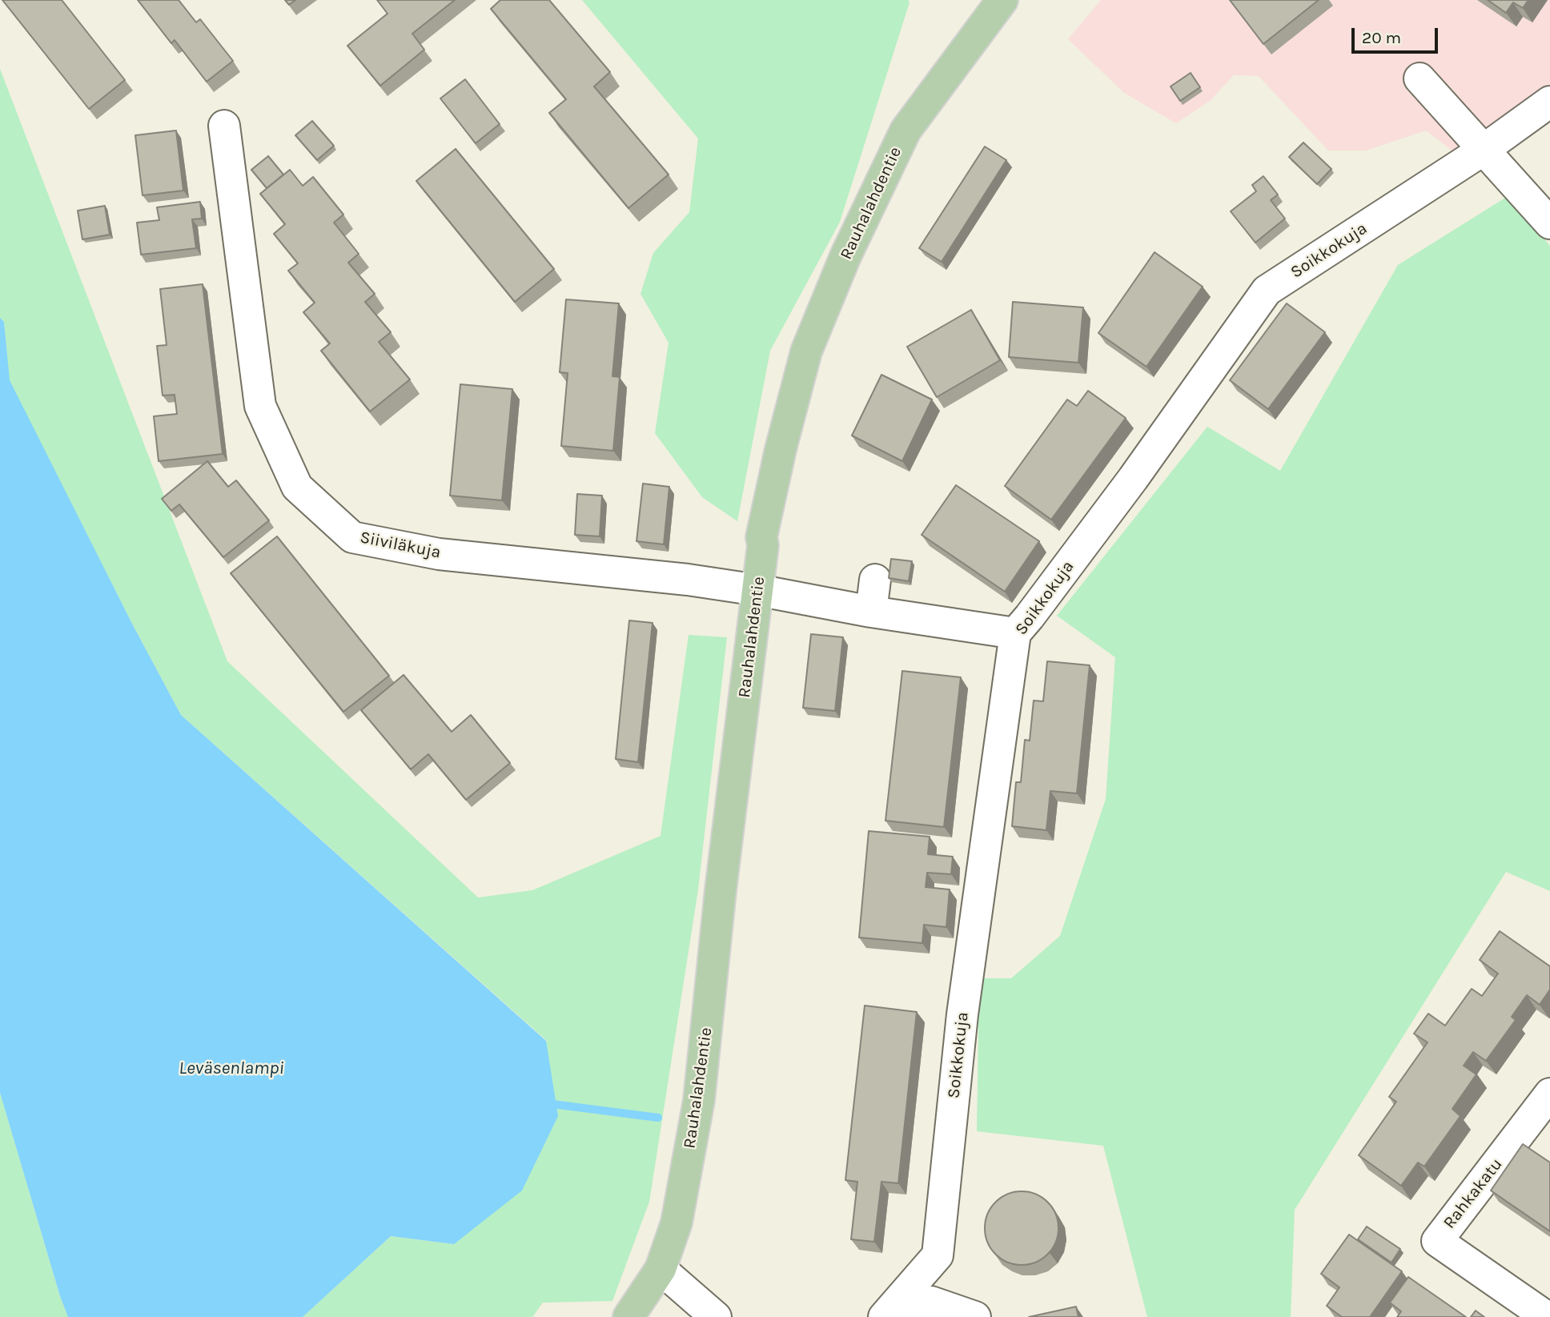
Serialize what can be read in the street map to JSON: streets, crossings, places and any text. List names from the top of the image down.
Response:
{
  "streets": {
    "main road": ["Rauhalahdentie"],
    "street": ["Soikkokuja", "Siiviläkuja", "Rahkakatu"]
  },
  "crossings": [
    ["Rauhalahdentie", "Siiviläkuja"],
    ["Soikkokuja", "Siiviläkuja"]
  ],
  "water": ["Leväsenlampi"],
  "scale_bar": "20 m"
}
